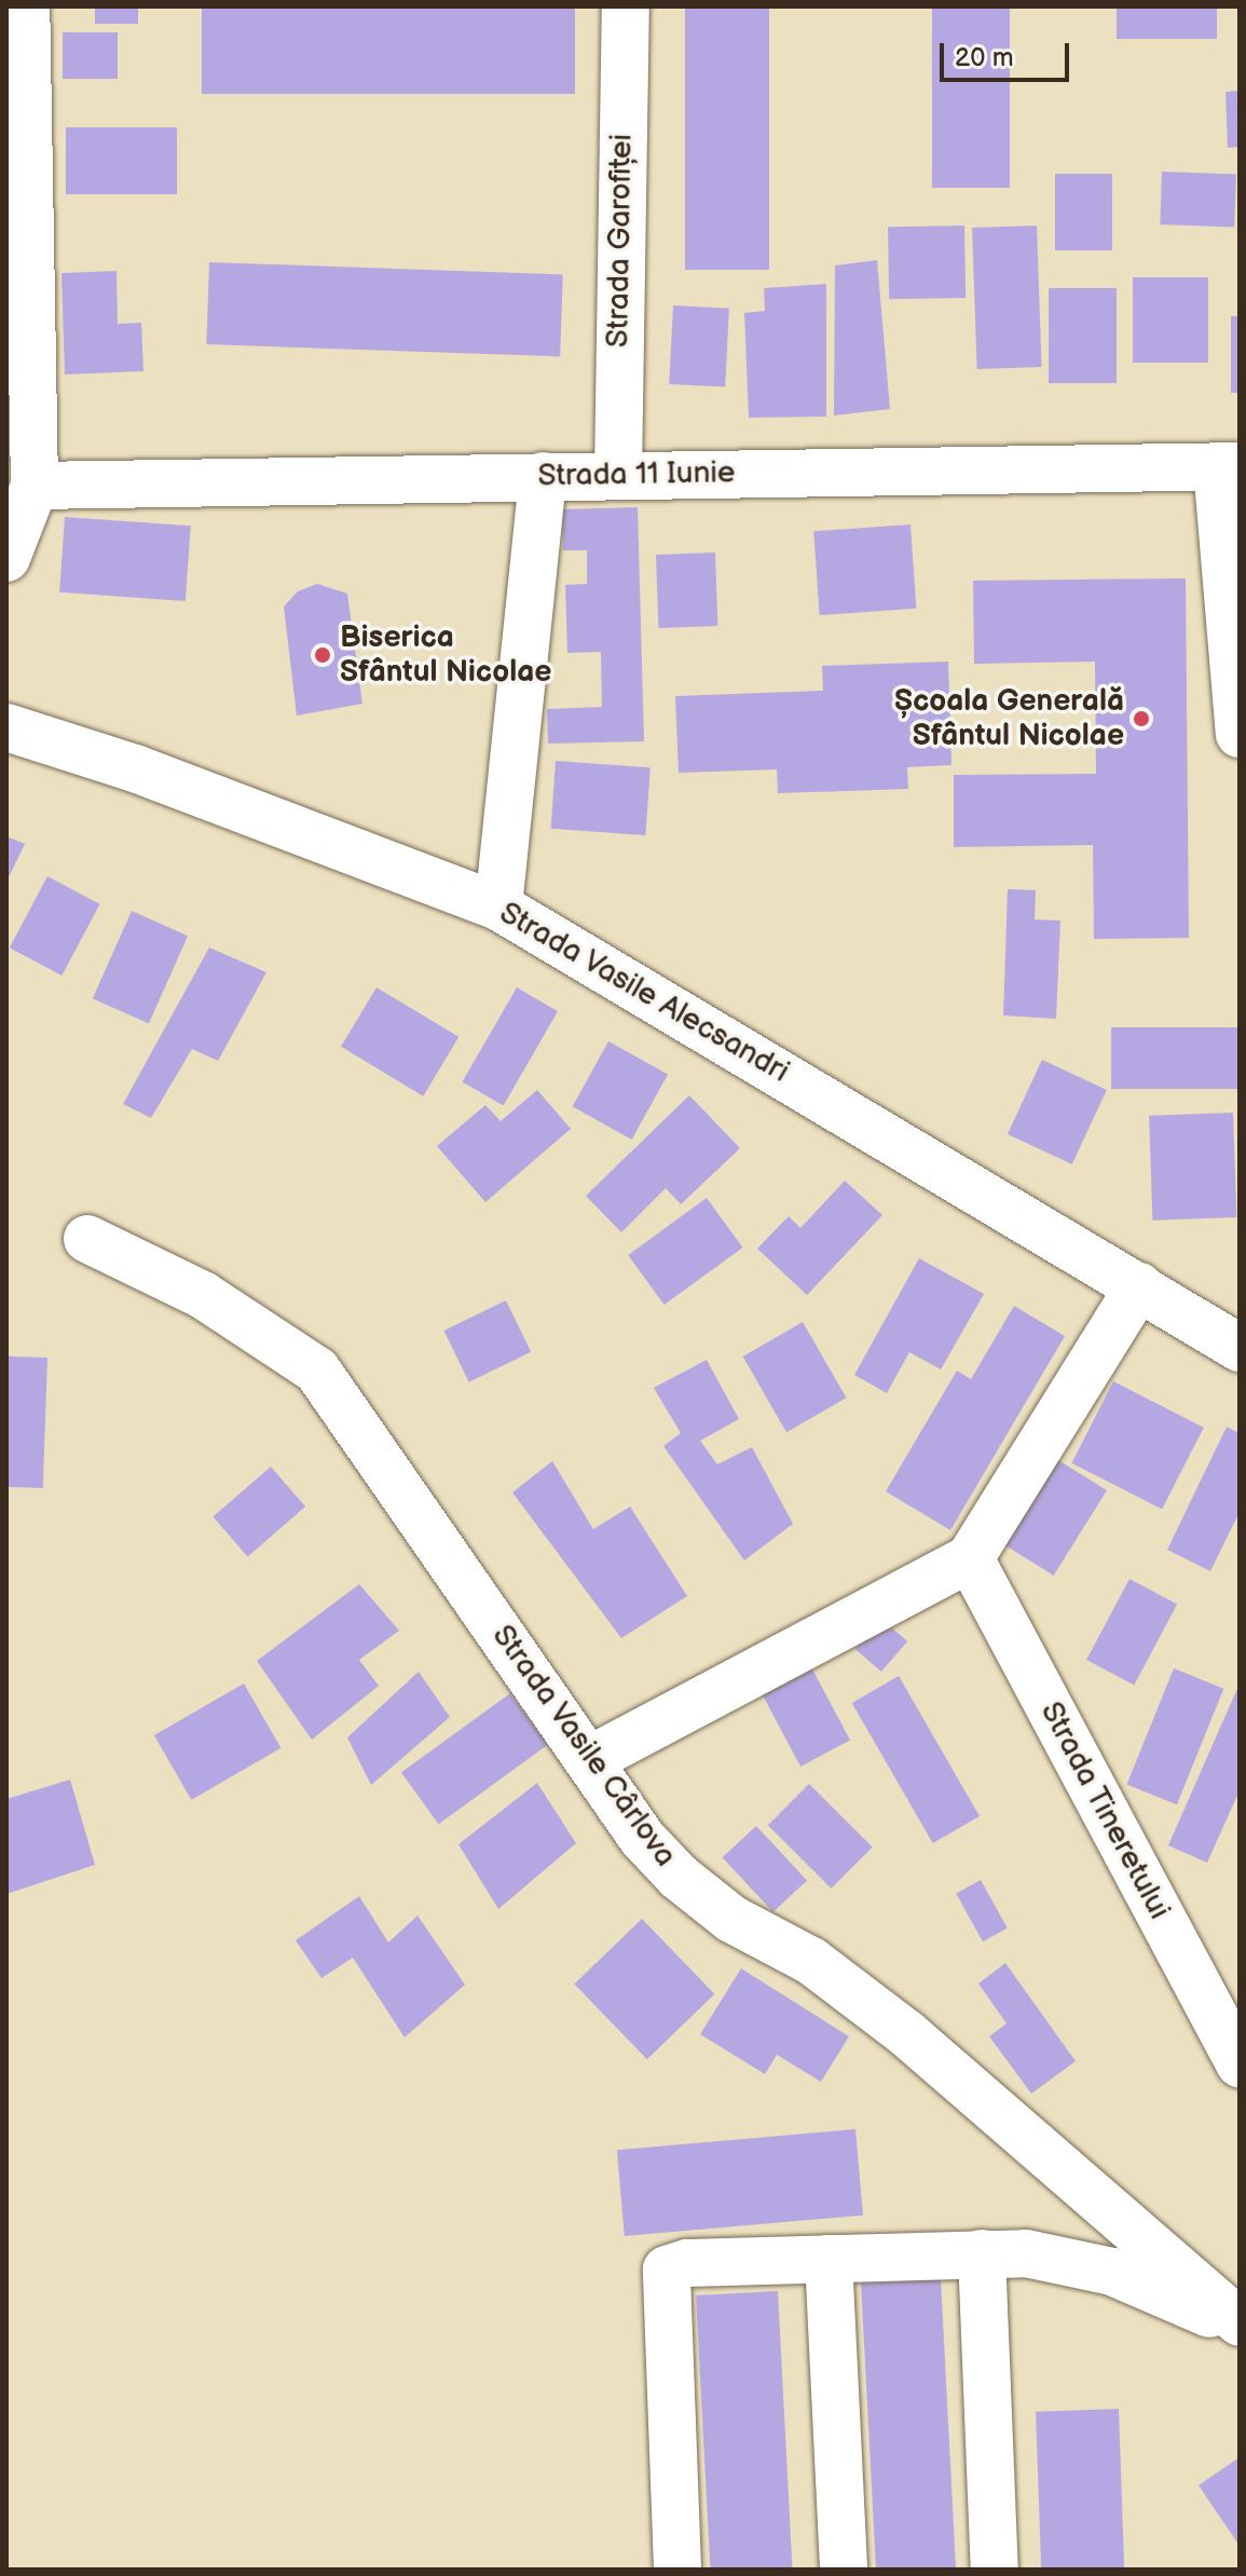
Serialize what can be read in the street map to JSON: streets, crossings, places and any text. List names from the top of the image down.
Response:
{
  "streets": {
    "street": [
      "Strada Garofiței",
      "Strada 11 Iunie",
      "Strada Vasile Alecsandri",
      "Strada Vasile Cârlova",
      "Strada Tineretului"
    ]
  },
  "crossings": [
    ["Strada Garofiței", "Strada 11 Iunie"]
  ],
  "places": ["Biserica Sfântul Nicolae", "Școala Generală Sfântul Nicolae"],
  "scale_bar": "20 m"
}
